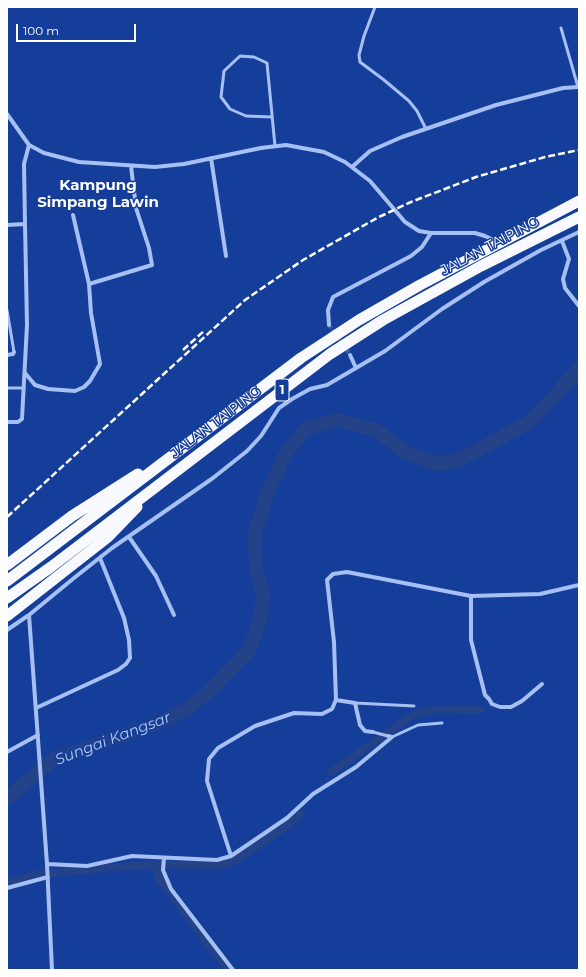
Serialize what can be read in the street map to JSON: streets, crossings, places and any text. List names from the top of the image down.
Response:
{
  "streets": {
    "highway": ["JALAN TAIPING", "1"]
  },
  "districts": ["Kampung Simpang Lawin"],
  "water": ["Sungai Kangsar"],
  "scale_bar": "100 m"
}
